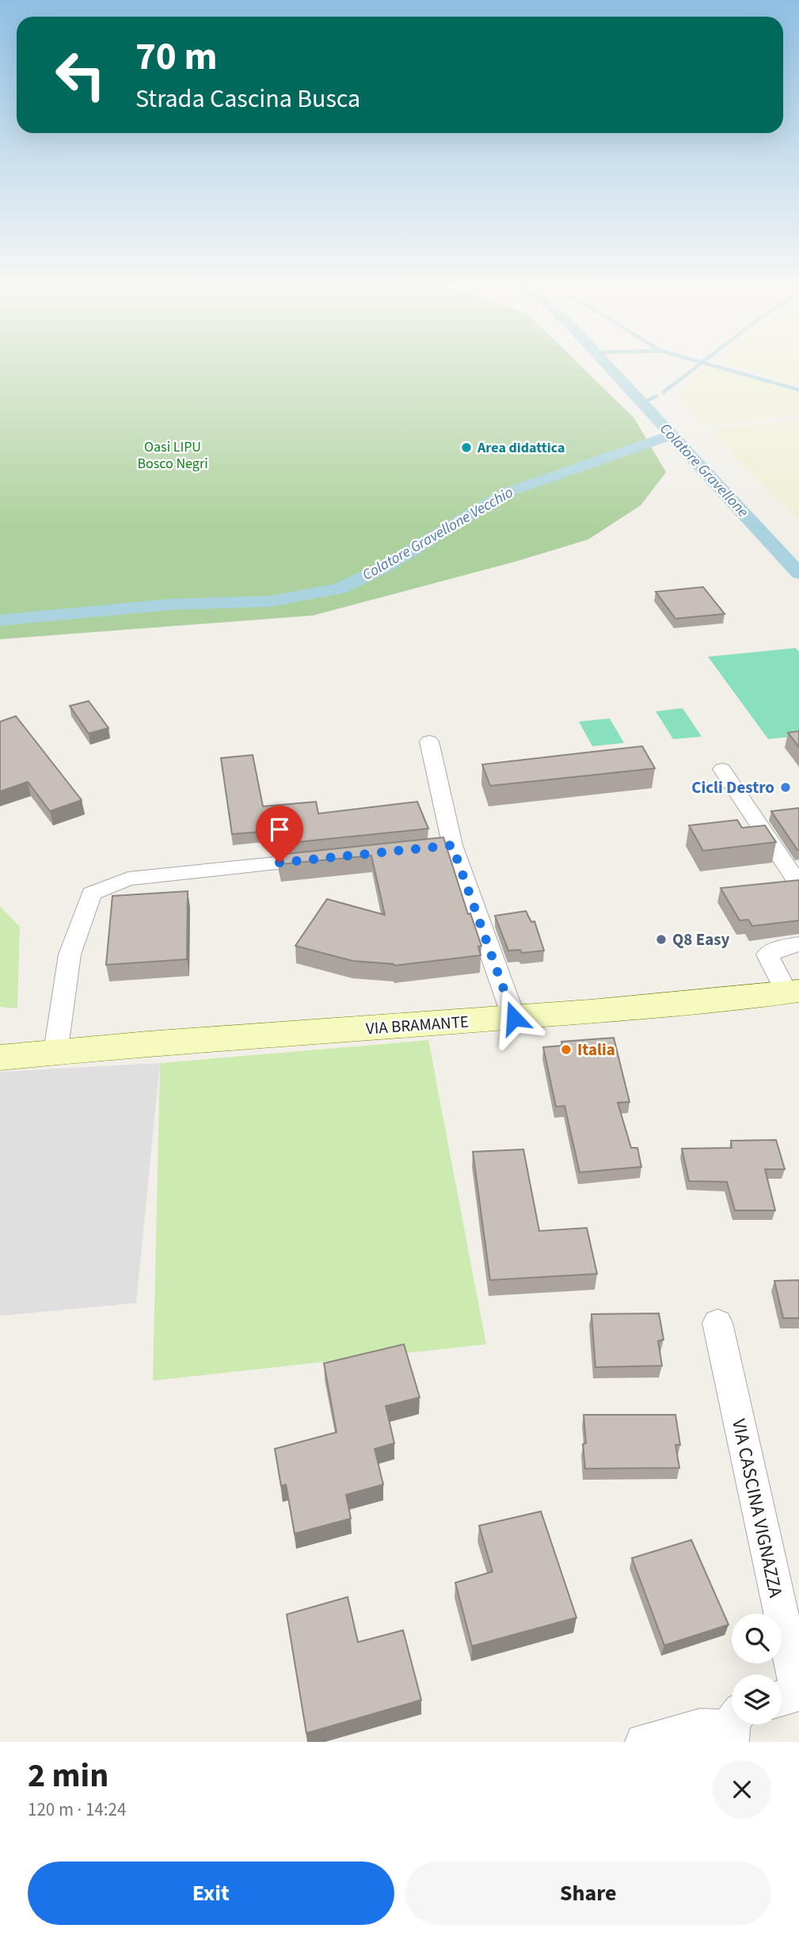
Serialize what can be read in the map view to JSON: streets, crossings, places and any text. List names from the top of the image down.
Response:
{
  "streets": {
    "main road": ["VIA BRAMANTE"],
    "street": ["VIA CASCINA VIGNAZZA"]
  },
  "water": ["Colatore Gravellone", "Colatore Gravellone Vecchio"],
  "parks": ["Oasi LIPU Bosco Negri"],
  "places": [
    "Area didattica",
    "Cicli Destro",
    "Q8 Easy",
    "Italia"
  ],
  "page": {
    "turn": ["70 m", "Strada Cascina Busca"],
    "heading": ["2 min", "120 m · 14:24"],
    "buttons": ["Exit", "Share"]
  }
}
